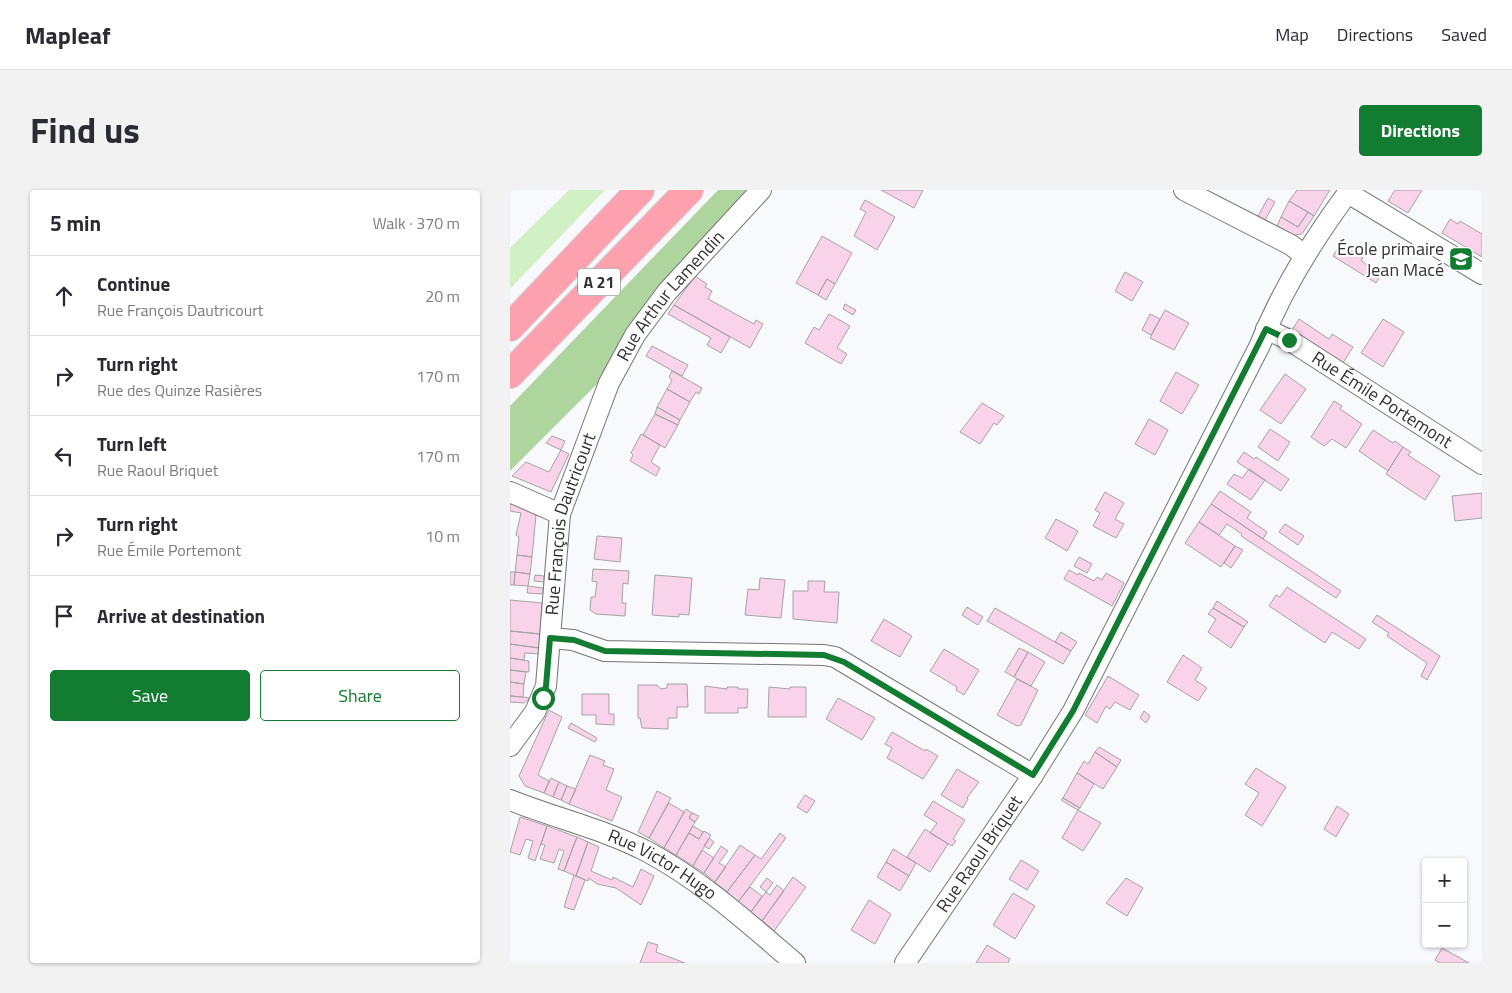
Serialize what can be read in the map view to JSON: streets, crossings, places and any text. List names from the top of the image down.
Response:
{
  "streets": {
    "highway": ["A 21"],
    "street": [
      "Rue Arthur Lamendin",
      "Rue Émile Portemont",
      "Rue François Dautricourt",
      "Rue Raoul Briquet",
      "Rue Victor Hugo"
    ]
  },
  "crossings": [
    ["Rue Arthur Lamendin", "Rue François Dautricourt"],
    ["Rue Émile Portemont", "Rue Raoul Briquet"]
  ],
  "places": {
    "school or university": ["École primaire Jean Macé"]
  },
  "page": {
    "header": "Mapleaf",
    "nav": ["Map", "Directions", "Saved"],
    "title": "Find us",
    "buttons": [
      "Directions",
      ["Save", "Share"]
    ],
    "heading": ["5 min", "Walk · 370 m"],
    "list": [
      ["Continue", "Rue François Dautricourt", "20 m"],
      ["Turn right", "Rue des Quinze Rasières", "170 m"],
      ["Turn left", "Rue Raoul Briquet", "170 m"],
      ["Turn right", "Rue Émile Portemont", "10 m"],
      "Arrive at destination"
    ],
    "map_buttons": ["+", "−"]
  }
}
